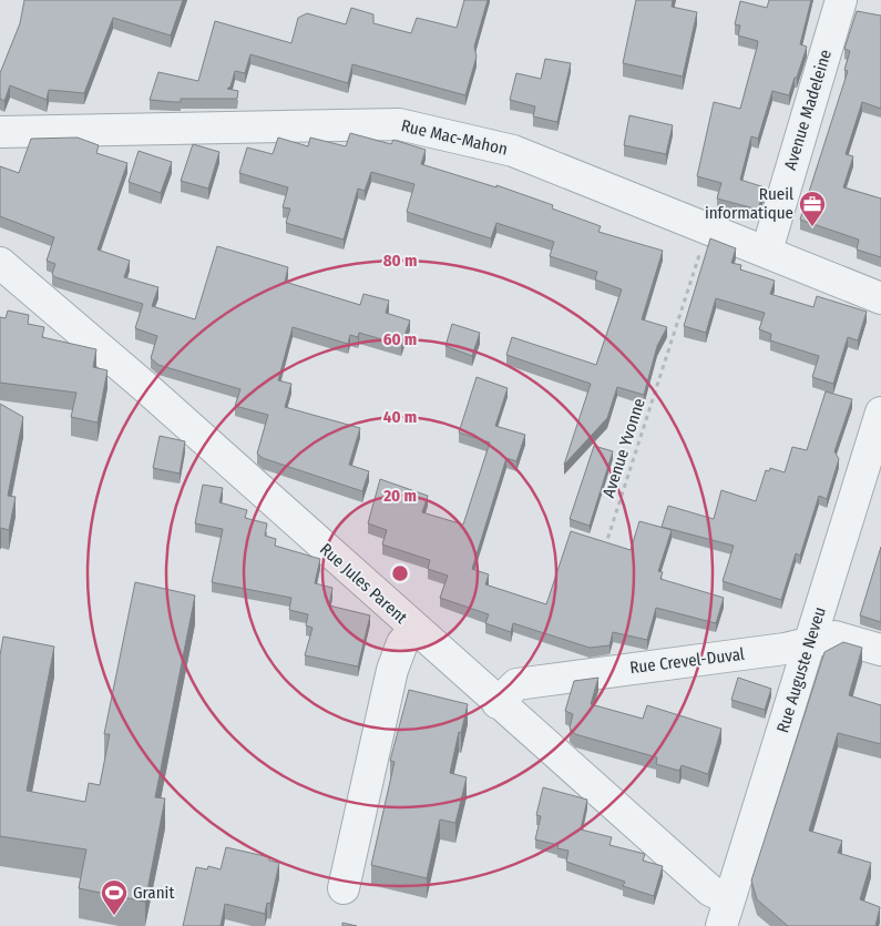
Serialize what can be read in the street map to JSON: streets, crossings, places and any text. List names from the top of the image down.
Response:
{
  "streets": {
    "street": [
      "Avenue Madeleine",
      "Rue Mac-Mahon",
      "Rue Jules Parent",
      "Rue Crevel-Duval",
      "Rue Auguste Neveu"
    ],
    "path": ["Avenue Yvonne"]
  },
  "crossings": [
    ["Avenue Madeleine", "Rue Mac-Mahon"],
    ["Rue Mac-Mahon", "Avenue Yvonne"],
    ["Rue Jules Parent", "Rue Crevel-Duval"],
    ["Rue Jules Parent", "Rue Auguste Neveu"],
    ["Rue Crevel-Duval", "Rue Auguste Neveu"]
  ],
  "places": {
    "office": ["Rueil informatique"],
    "sports": ["Granit"]
  },
  "rings": [
    "80 m",
    "60 m",
    "40 m",
    "20 m"
  ]
}
